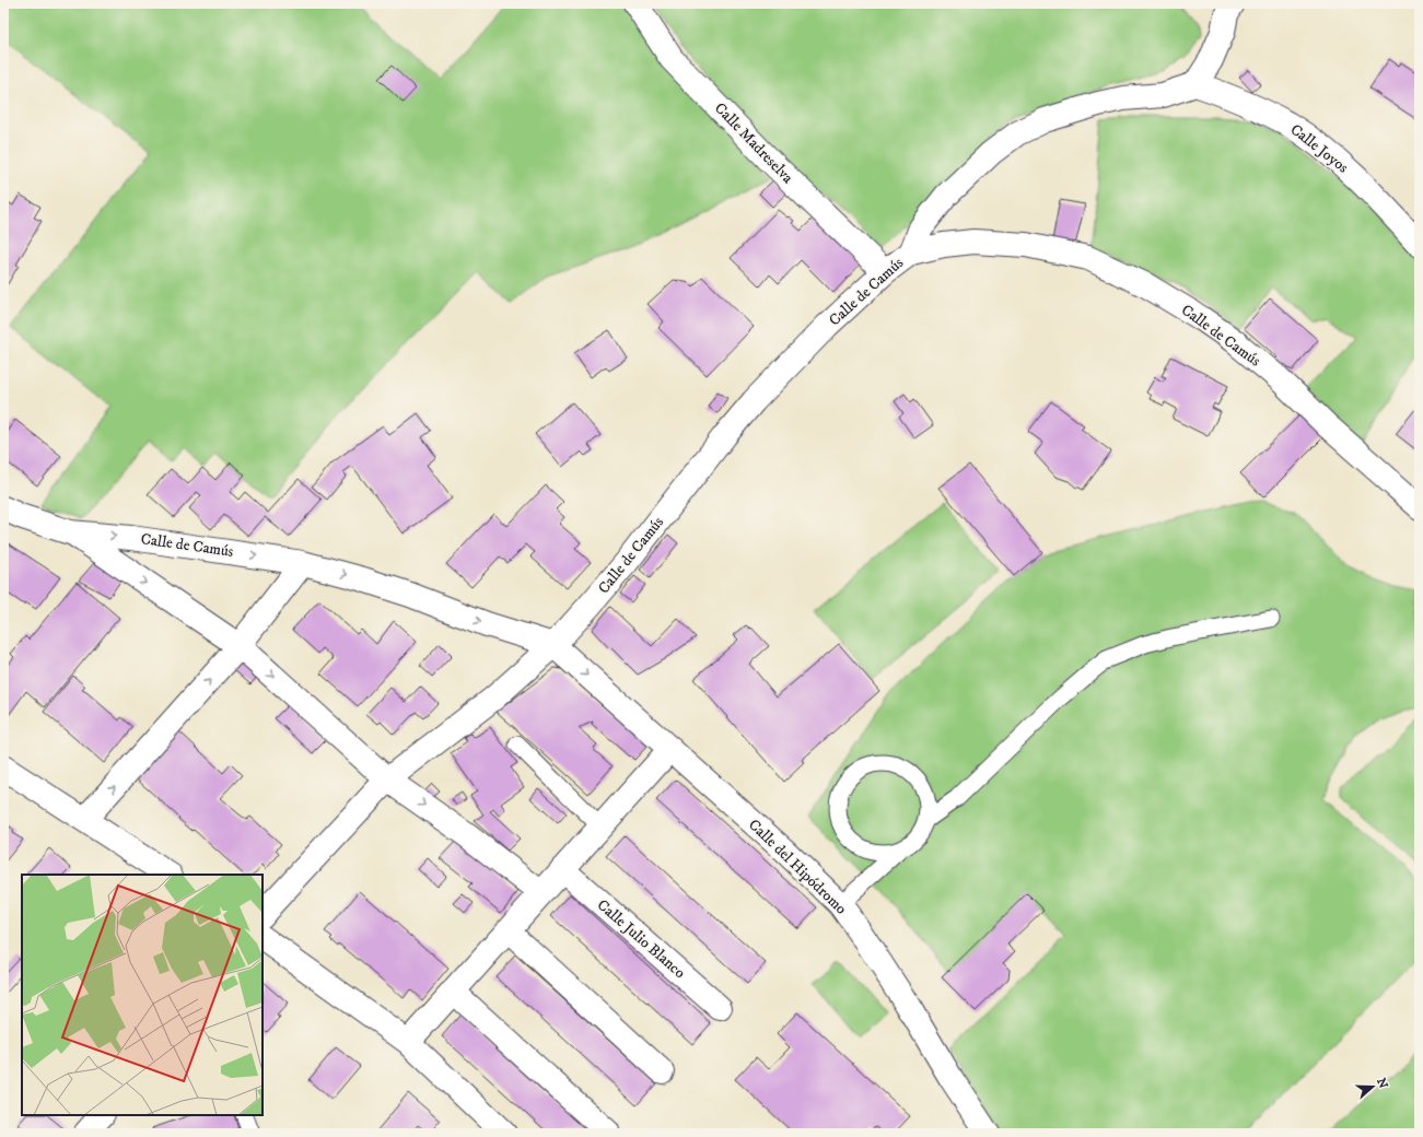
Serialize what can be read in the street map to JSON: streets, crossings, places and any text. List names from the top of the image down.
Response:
{
  "streets": {
    "street": [
      "Calle Madreselva",
      "Calle Joyos",
      "Calle de Camús",
      "Calle del Hipódromo",
      "Calle Julio Blanco"
    ]
  },
  "crossings": [
    ["Calle Madreselva", "Calle de Camús"],
    ["Calle de Camús", "Calle del Hipódromo"]
  ],
  "one_way": ["Calle de Camús"],
  "north": "right"
}
